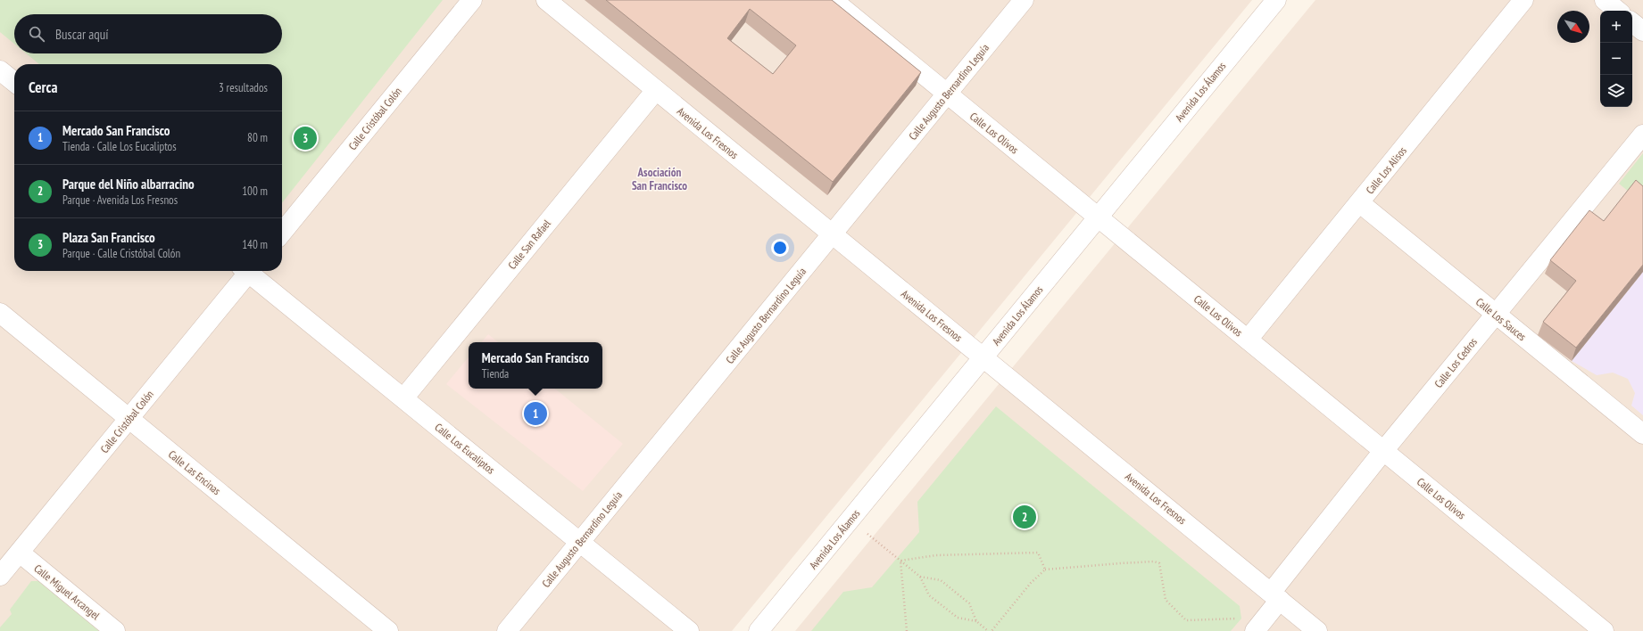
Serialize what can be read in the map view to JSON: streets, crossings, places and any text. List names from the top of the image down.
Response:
{
  "streets": {
    "street": [
      "Calle Augusto Bernardino Leguía",
      "Avenida Los Álamos",
      "Calle Cristóbal Colón",
      "Avenida Los Fresnos",
      "Calle Los Olivos",
      "Calle Los Alisos",
      "Calle San Rafael",
      "Calle Los Sauces",
      "Calle Los Cedros",
      "Calle Los Eucaliptos",
      "Calle Las Encinas",
      "Calle Miguel Arcangel"
    ]
  },
  "crossings": [
    ["Calle Augusto Bernardino Leguía", "Avenida Los Fresnos"],
    ["Calle Augusto Bernardino Leguía", "Calle Los Olivos"],
    ["Calle Augusto Bernardino Leguía", "Calle Los Eucaliptos"],
    ["Avenida Los Álamos", "Avenida Los Fresnos"],
    ["Avenida Los Álamos", "Calle Los Olivos"],
    ["Calle Cristóbal Colón", "Calle Las Encinas"],
    ["Calle Cristóbal Colón", "Calle Miguel Arcangel"],
    ["Avenida Los Fresnos", "Calle San Rafael"],
    ["Avenida Los Fresnos", "Calle Los Cedros"],
    ["Calle Los Olivos", "Calle Los Alisos"],
    ["Calle Los Olivos", "Calle Los Cedros"],
    ["Calle Los Alisos", "Calle Los Sauces"],
    ["Calle San Rafael", "Calle Los Eucaliptos"],
    ["Calle Los Sauces", "Calle Los Cedros"]
  ],
  "districts": ["Asociación San Francisco"],
  "north": "bottom right",
  "page": {
    "map_buttons": ["+", "−"],
    "search": "Buscar aquí",
    "heading": ["Cerca", "3 resultados"],
    "list": [
      {
        "mark": "1",
        "name": "Mercado San Francisco",
        "note": "Tienda · Calle Los Eucaliptos",
        "value": "80 m"
      },
      {
        "mark": "2",
        "name": "Parque del Niño albarracino",
        "note": "Parque · Avenida Los Fresnos",
        "value": "100 m"
      },
      {
        "mark": "3",
        "name": "Plaza San Francisco",
        "note": "Parque · Calle Cristóbal Colón",
        "value": "140 m"
      }
    ],
    "pins": ["3", "1", "2"],
    "popup": ["Mercado San Francisco", "Tienda"]
  }
}
